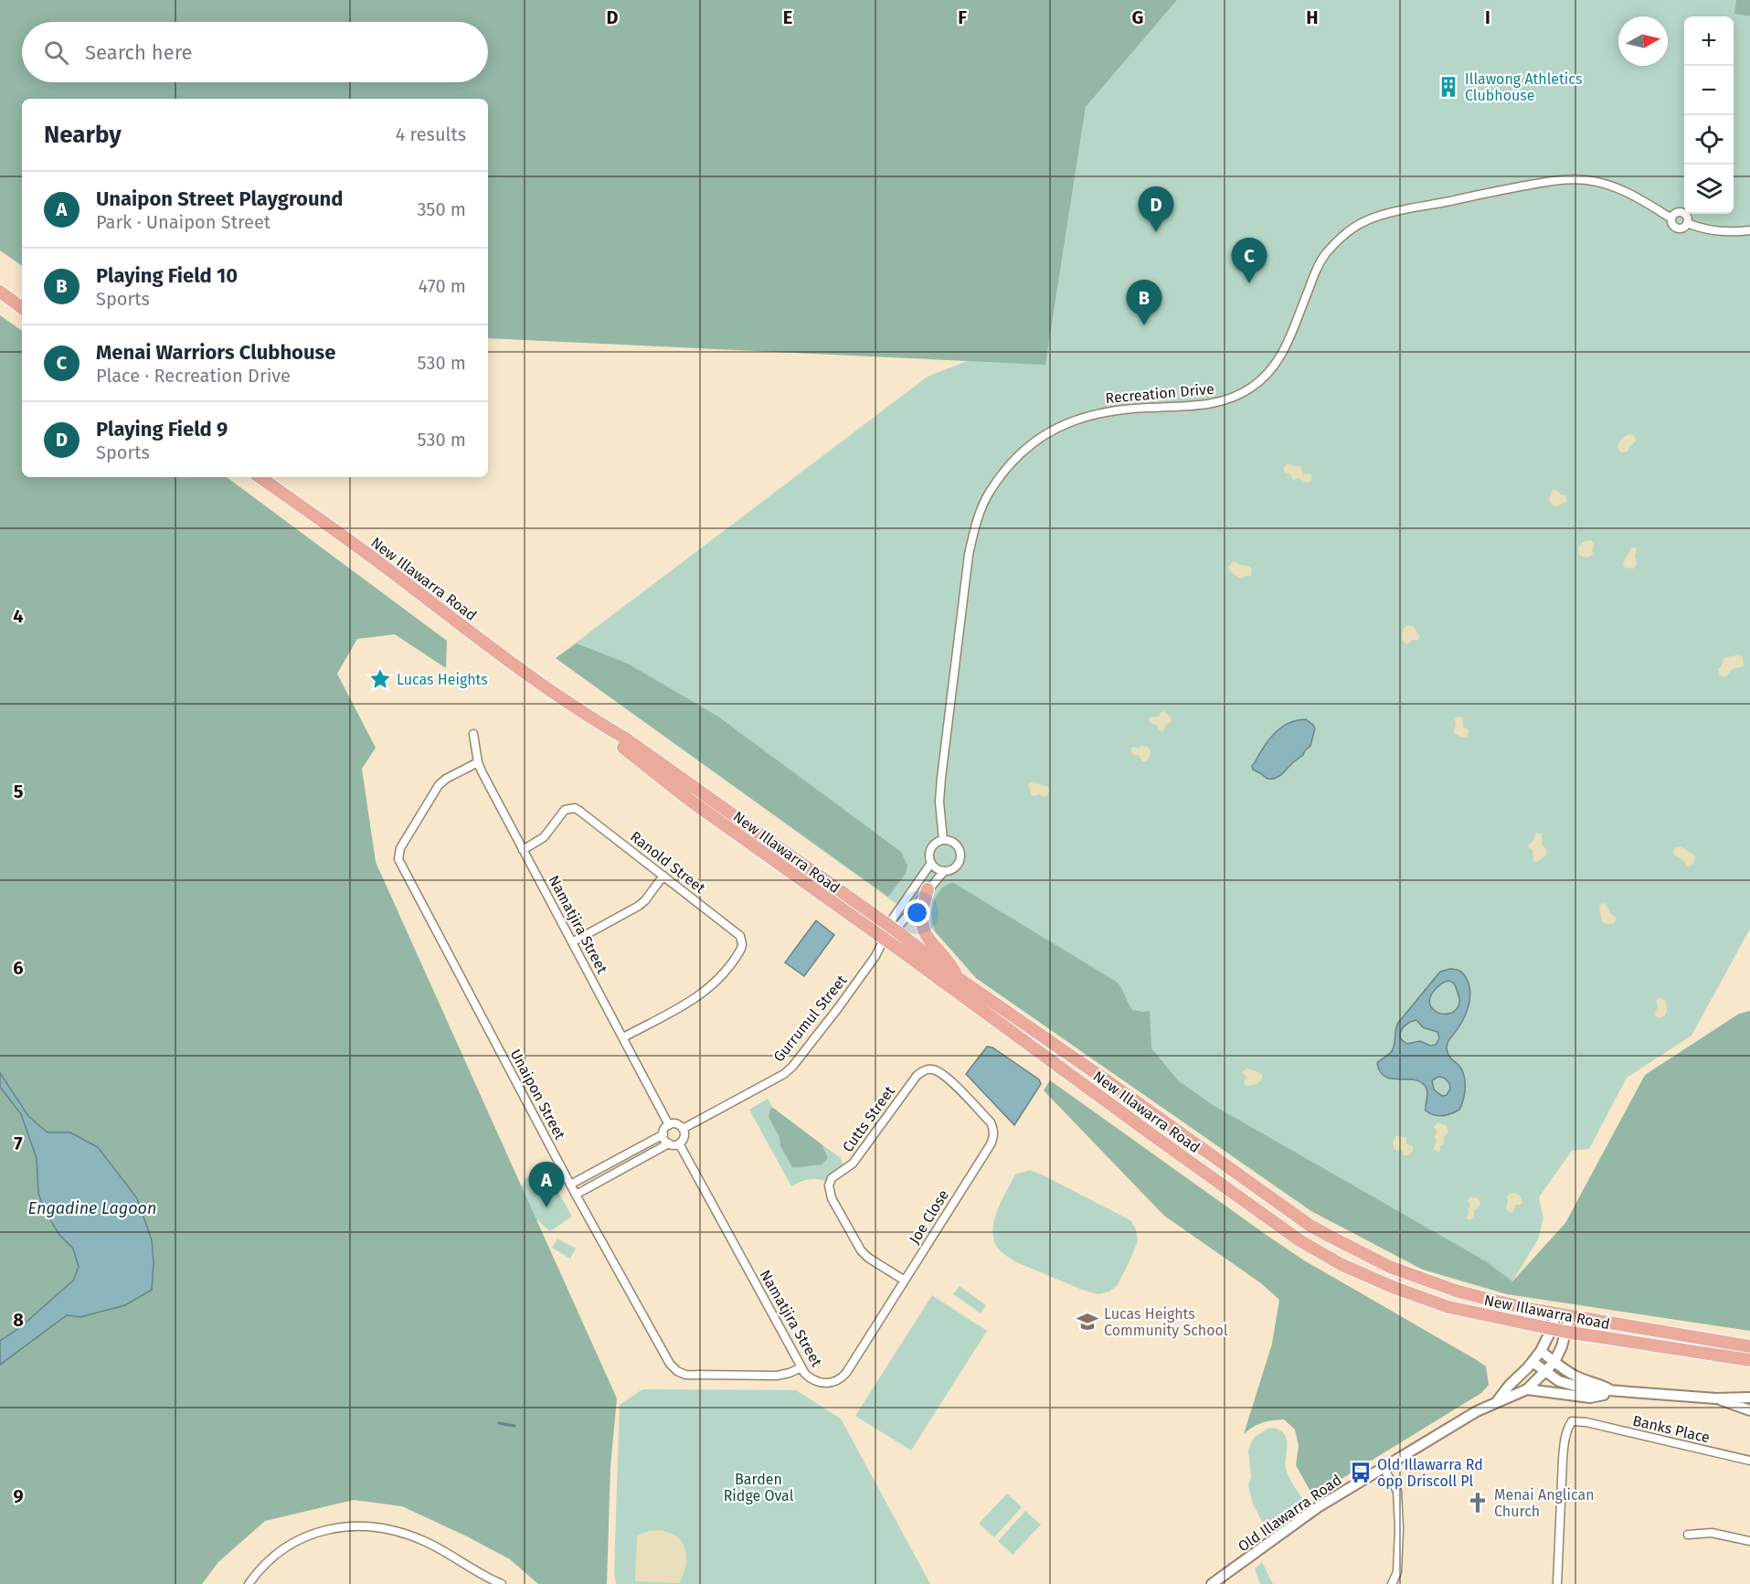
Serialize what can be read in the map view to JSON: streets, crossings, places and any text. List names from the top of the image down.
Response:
{
  "streets": {
    "highway": ["New Illawarra Road"],
    "street": [
      "Recreation Drive",
      "Ranold Street",
      "Namatjira Street",
      "Gurrumul Street",
      "Unaipon Street",
      "Cutts Street",
      "Joe Close",
      "Banks Place",
      "Old Illawarra Road"
    ]
  },
  "crossings": [
    ["New Illawarra Road", "Gurrumul Street"],
    ["New Illawarra Road", "Old Illawarra Road"],
    ["Ranold Street", "Namatjira Street"],
    ["Namatjira Street", "Gurrumul Street"],
    ["Namatjira Street", "Unaipon Street"],
    ["Namatjira Street", "Joe Close"],
    ["Cutts Street", "Joe Close"]
  ],
  "water": ["Engadine Lagoon"],
  "parks": ["Barden Ridge Oval"],
  "places": {
    "building": ["Illawong Athletics Clubhouse"],
    "place": ["Lucas Heights"],
    "school or university": ["Lucas Heights Community School"],
    "bus stop": ["Old Illawarra Rd opp Driscoll Pl"],
    "church": ["Menai Anglican Church"]
  },
  "north": "right",
  "page": {
    "map_buttons": ["+", "−"],
    "search": "Search here",
    "heading": ["Nearby", "4 results"],
    "list": [
      {
        "mark": "A",
        "name": "Unaipon Street Playground",
        "note": "Park · Unaipon Street",
        "value": "350 m"
      },
      {
        "mark": "B",
        "name": "Playing Field 10",
        "note": "Sports",
        "value": "470 m"
      },
      {
        "mark": "C",
        "name": "Menai Warriors Clubhouse",
        "note": "Place · Recreation Drive",
        "value": "530 m"
      },
      {
        "mark": "D",
        "name": "Playing Field 9",
        "note": "Sports",
        "value": "530 m"
      }
    ],
    "pins": [
      "D",
      "C",
      "B",
      "A"
    ]
  },
  "grid": {
    "columns": [
      "D",
      "E",
      "F",
      "G",
      "H",
      "I"
    ],
    "rows": [
      "4",
      "5",
      "6",
      "7",
      "8",
      "9"
    ]
  }
}
